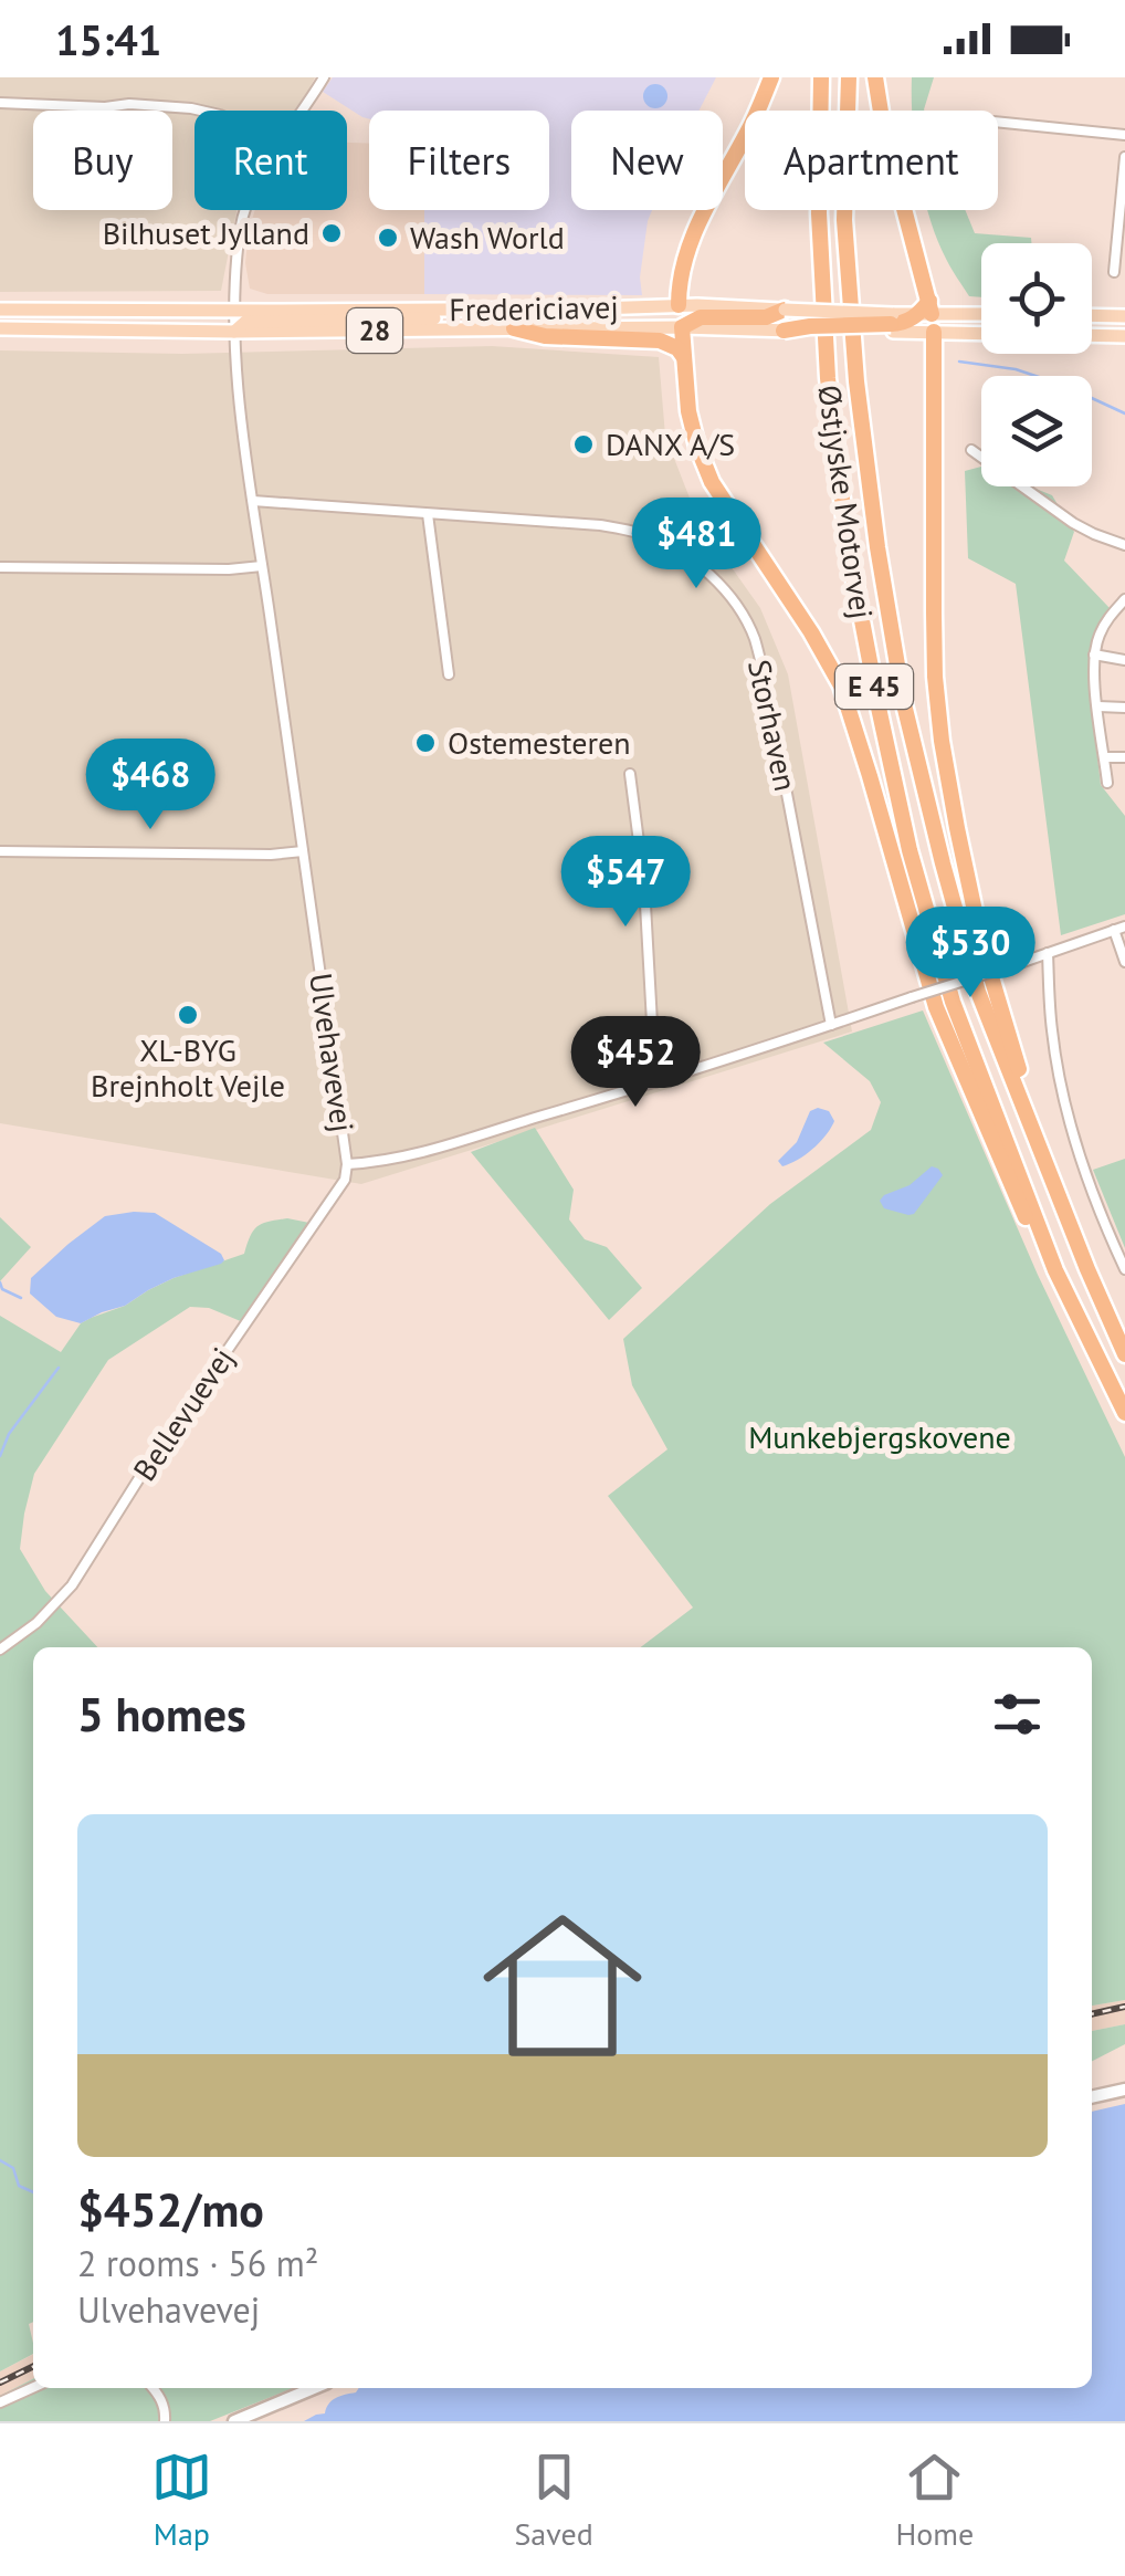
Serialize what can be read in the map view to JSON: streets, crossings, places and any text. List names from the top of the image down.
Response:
{
  "streets": {
    "highway": ["Østjyske Motorvej", "E 45"],
    "main road": ["Fredericiavej", "28"],
    "street": ["Storhaven", "Ulvehavevej", "Bellevuevej"]
  },
  "crossings": [
    ["Fredericiavej", "Ulvehavevej"],
    ["Storhaven", "Ulvehavevej"],
    ["Ulvehavevej", "Bellevuevej"]
  ],
  "parks": ["Munkebjergskovene"],
  "places": [
    "Bilhuset Jylland",
    "Wash World",
    "DANX A/S",
    "Ostemesteren",
    "XL-BYG Brejnholt Vejle"
  ],
  "page": {
    "status": "15:41",
    "chip": [
      "Buy",
      "Rent",
      "Filters",
      "New",
      "Apartment"
    ],
    "price": [
      "$481",
      "$468",
      "$547",
      "$530",
      "$452"
    ],
    "heading": "5 homes",
    "list": [
      {
        "name": "$452/mo",
        "note": "2 rooms · 56 m² · Ulvehavevej"
      }
    ],
    "tabs": ["Map", "Saved", "Home"]
  }
}
